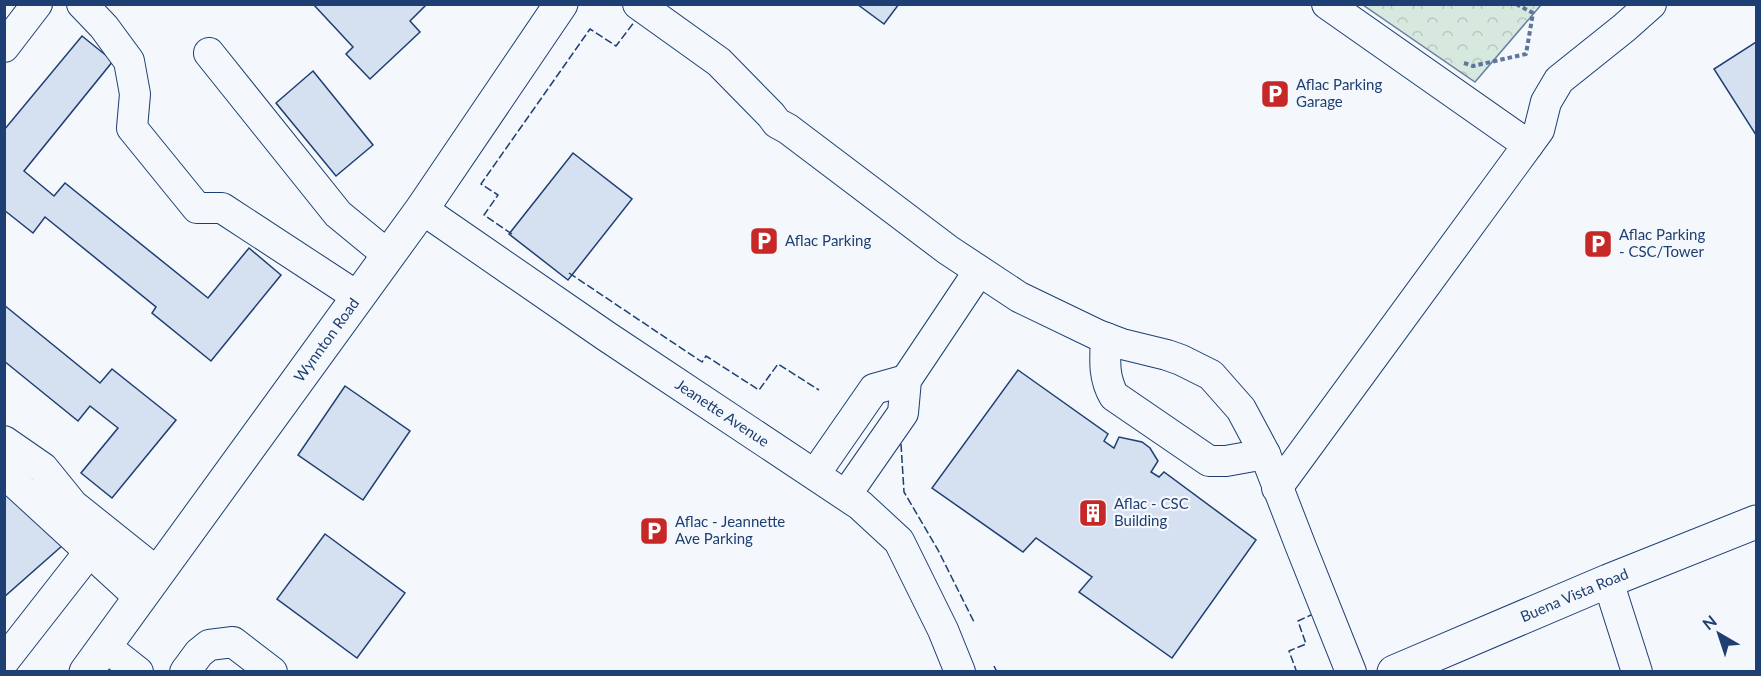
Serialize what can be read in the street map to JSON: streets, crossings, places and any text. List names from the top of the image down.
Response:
{
  "streets": {
    "main road": ["Wynnton Road", "Buena Vista Road"],
    "street": ["Jeanette Avenue"]
  },
  "crossings": [
    ["Wynnton Road", "Jeanette Avenue"]
  ],
  "places": {
    "parking": [
      "Aflac Parking Garage",
      "Aflac Parking",
      "Aflac Parking - CSC/Tower",
      "Aflac - Jeannette Ave Parking"
    ],
    "building": ["Aflac - CSC Building"]
  },
  "north": "top left"
}
